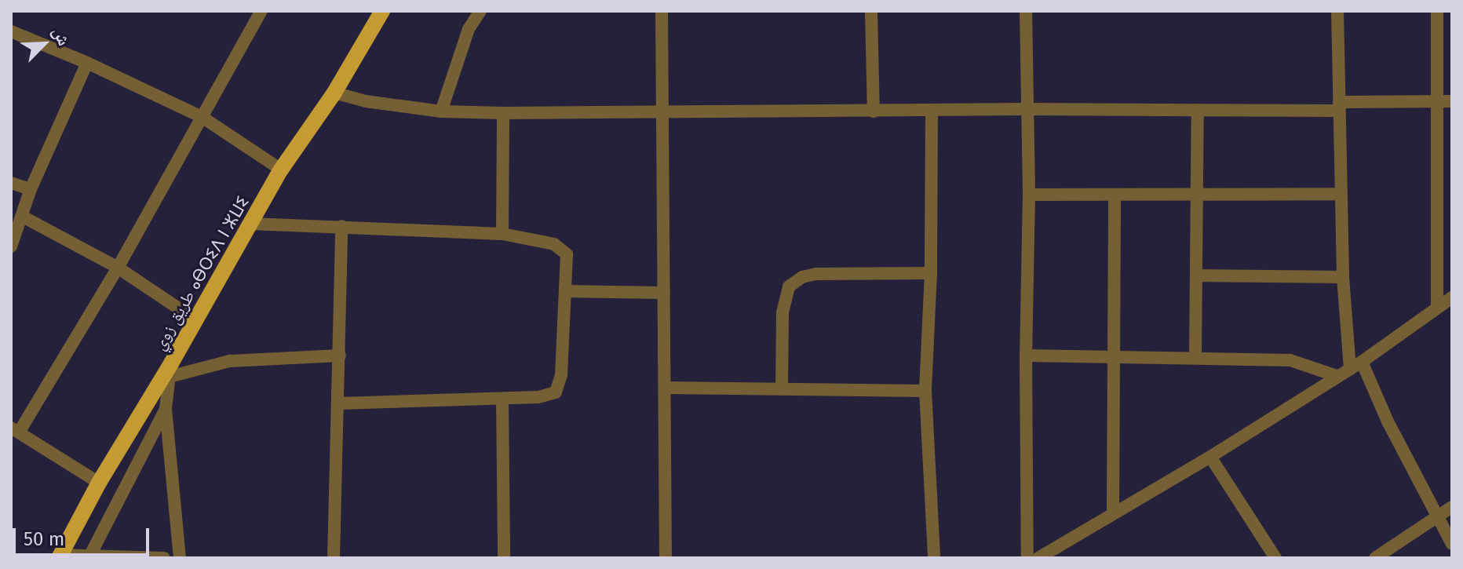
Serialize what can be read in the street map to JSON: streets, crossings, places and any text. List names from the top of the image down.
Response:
{
  "streets": {
    "main road": ["طريق زوي ⴰⴱⵔⵉⴷ ⵏ ⵣⵡⵉ"]
  },
  "scale_bar": "50 m",
  "north": "top right"
}
